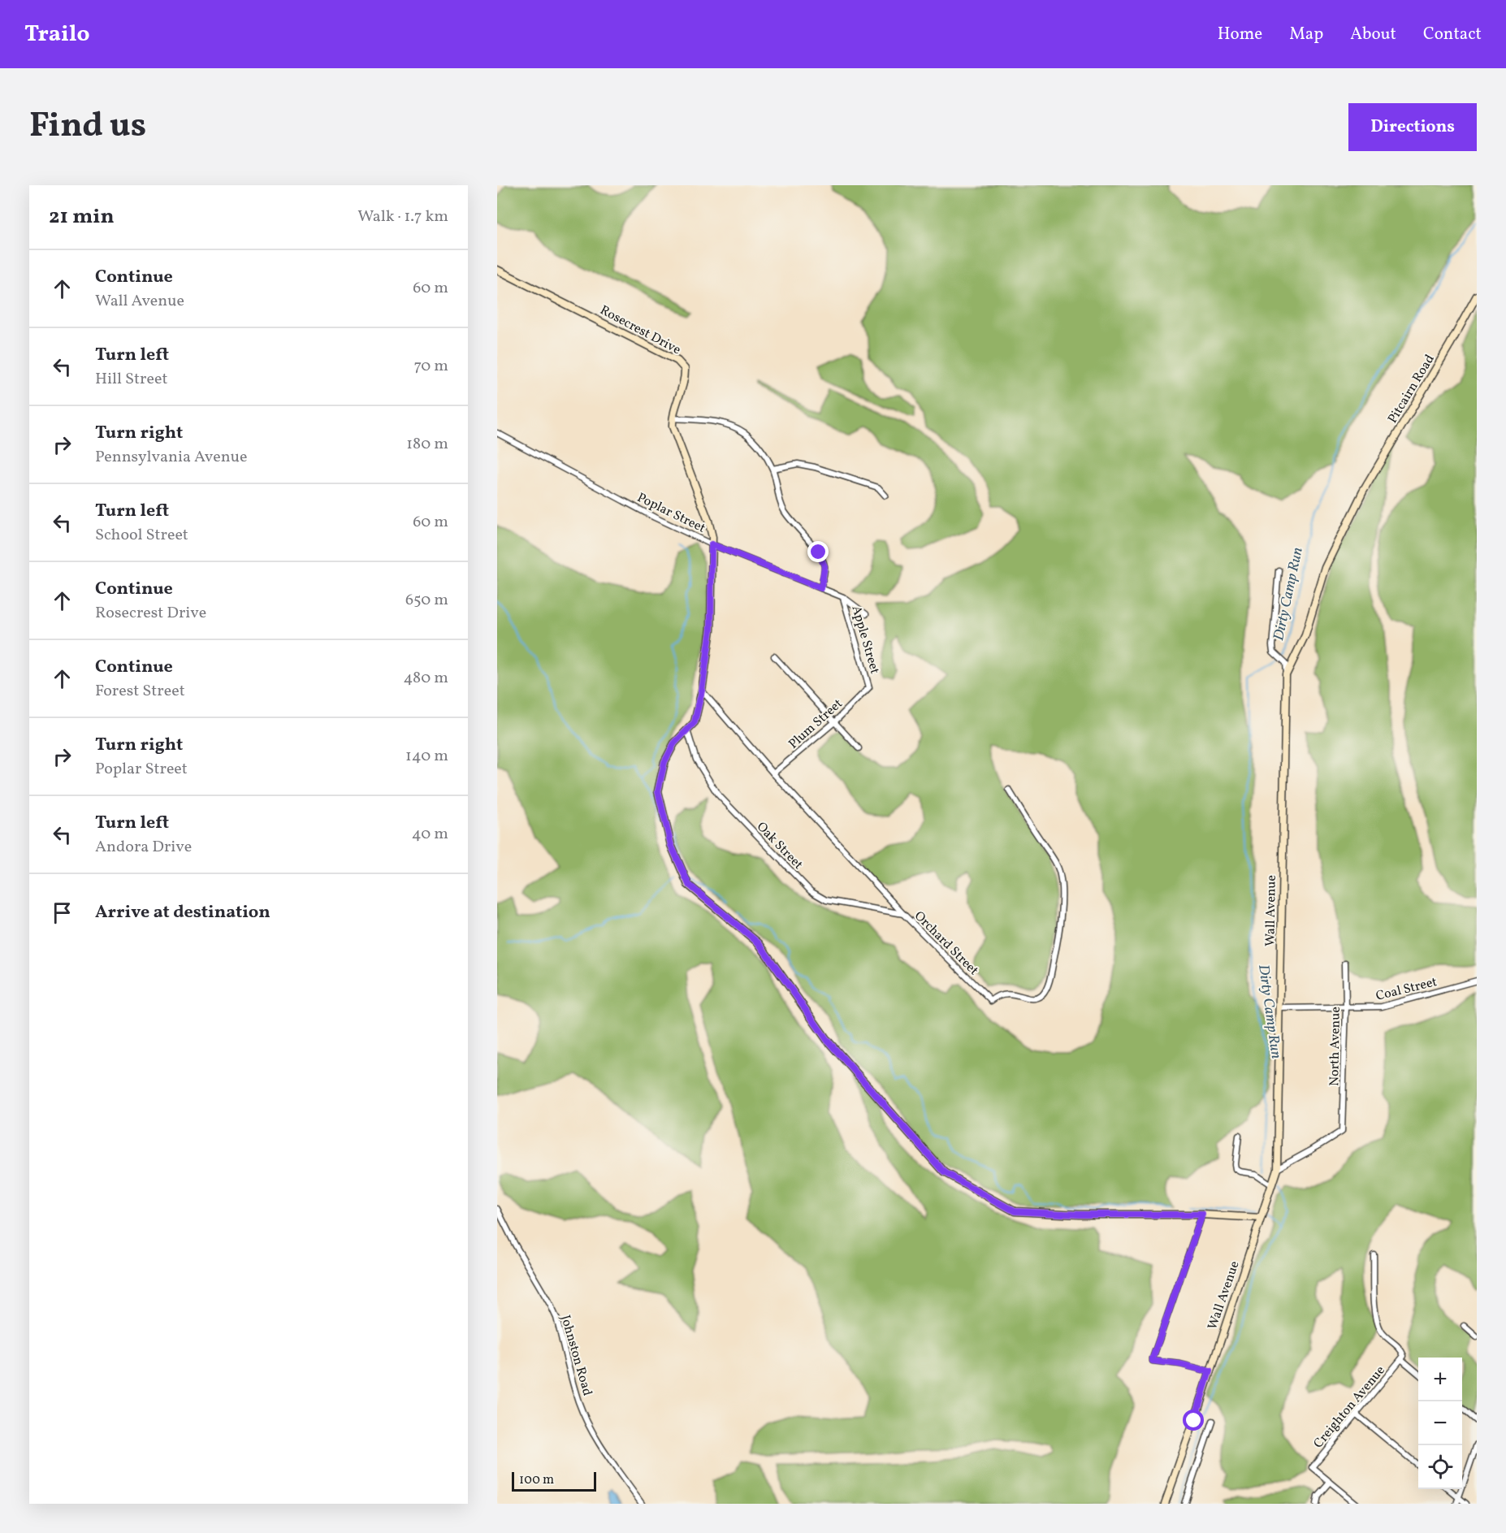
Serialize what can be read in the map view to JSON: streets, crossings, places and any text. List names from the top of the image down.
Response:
{
  "streets": {
    "street": [
      "Rosecrest Drive",
      "Pitcairn Road",
      "Poplar Street",
      "Apple Street",
      "Plum Street",
      "Oak Street",
      "Wall Avenue",
      "Orchard Street",
      "Coal Street",
      "North Avenue",
      "Johnston Road",
      "Creighton Avenue"
    ]
  },
  "crossings": [
    ["Rosecrest Drive", "Poplar Street"],
    ["Rosecrest Drive", "Oak Street"],
    ["Rosecrest Drive", "Orchard Street"],
    ["Pitcairn Road", "Wall Avenue"],
    ["Poplar Street", "Apple Street"],
    ["Apple Street", "Plum Street"],
    ["Plum Street", "Orchard Street"],
    ["Oak Street", "Orchard Street"],
    ["Wall Avenue", "Coal Street"],
    ["Wall Avenue", "North Avenue"],
    ["Coal Street", "North Avenue"]
  ],
  "water": ["Dirty Camp Run"],
  "scale_bar": "100 m",
  "page": {
    "header": "Trailo",
    "nav": [
      "Home",
      "Map",
      "About",
      "Contact"
    ],
    "title": "Find us",
    "buttons": "Directions",
    "heading": ["21 min", "Walk · 1.7 km"],
    "list": [
      ["Continue", "Wall Avenue", "60 m"],
      ["Turn left", "Hill Street", "70 m"],
      ["Turn right", "Pennsylvania Avenue", "180 m"],
      ["Turn left", "School Street", "60 m"],
      ["Continue", "Rosecrest Drive", "650 m"],
      ["Continue", "Forest Street", "480 m"],
      ["Turn right", "Poplar Street", "140 m"],
      ["Turn left", "Andora Drive", "40 m"],
      "Arrive at destination"
    ],
    "map_buttons": ["+", "−"],
    "scale": "100 m"
  }
}
